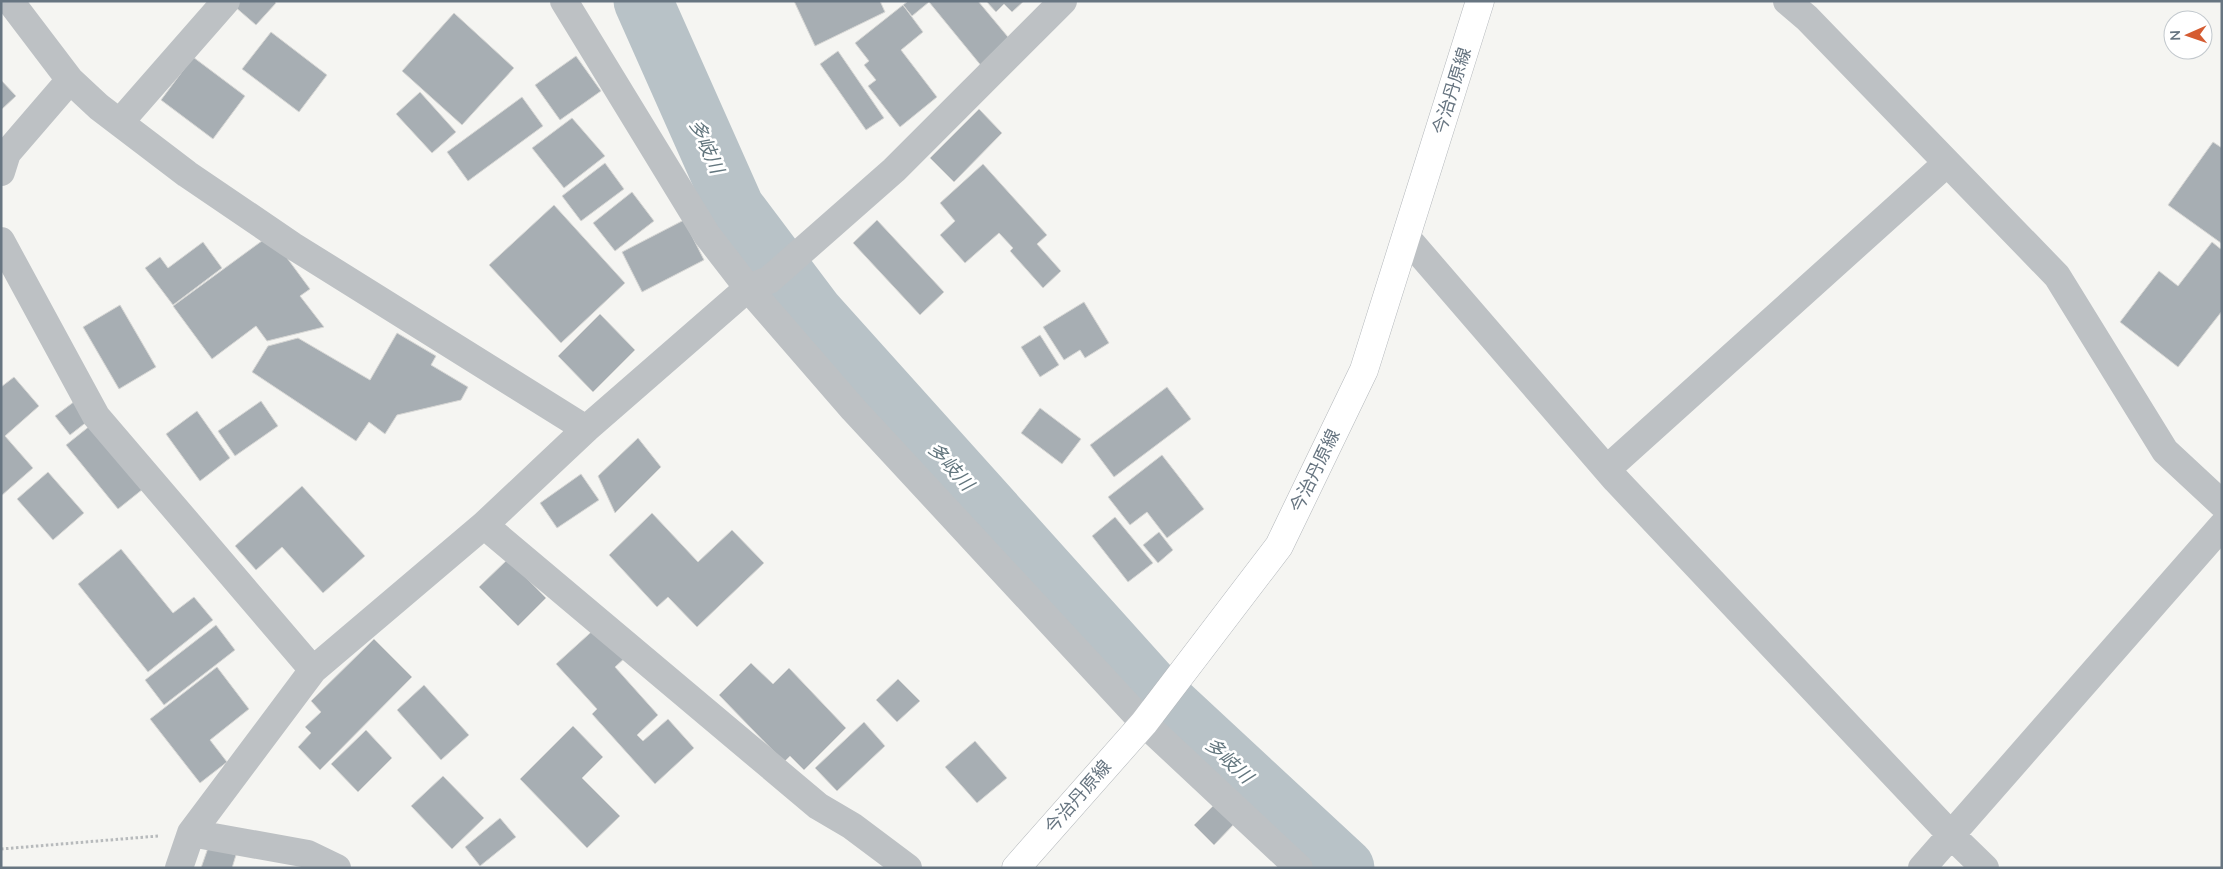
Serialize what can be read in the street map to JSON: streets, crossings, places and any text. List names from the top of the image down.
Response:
{
  "streets": {
    "main road": ["今治丹原線"]
  },
  "water": ["多岐川"],
  "north": "left"
}
